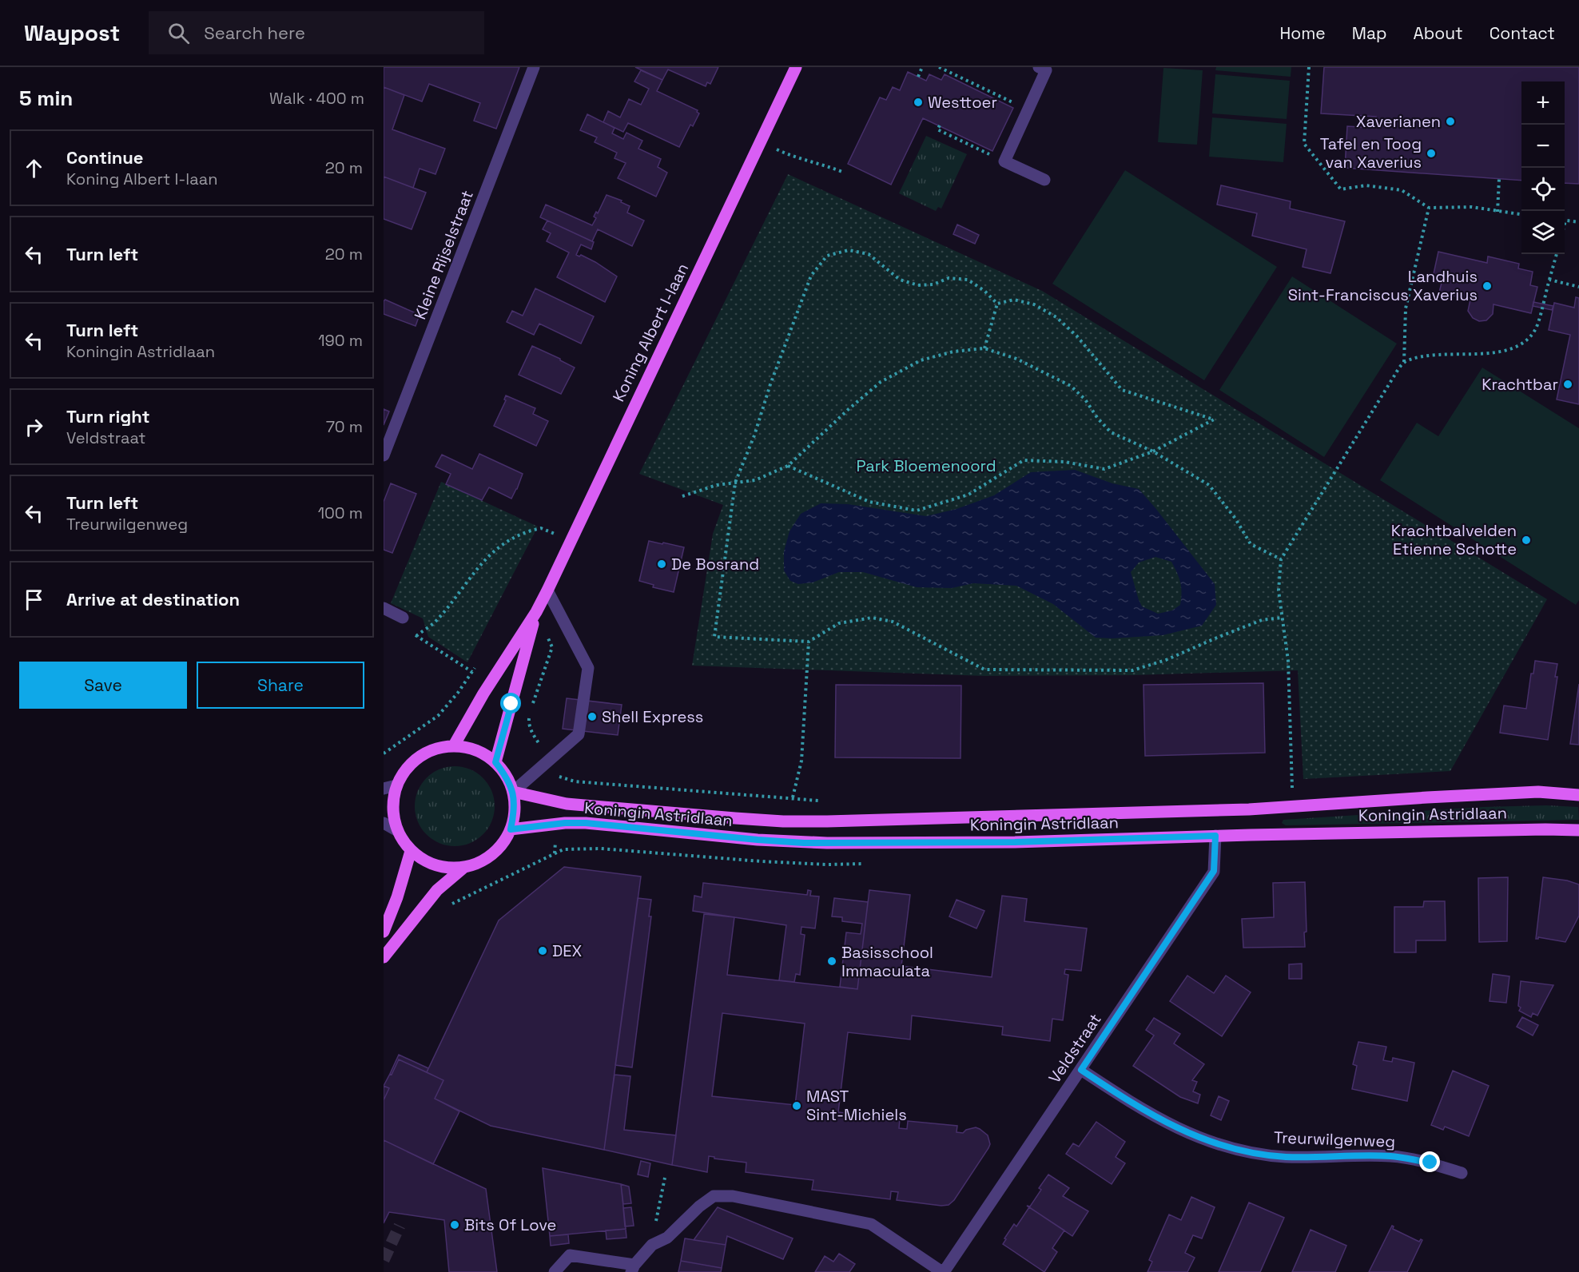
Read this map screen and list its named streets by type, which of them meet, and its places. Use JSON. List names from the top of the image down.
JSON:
{
  "streets": {
    "main road": ["Koning Albert I-laan", "Koningin Astridlaan"],
    "street": ["Kleine Rijselstraat", "Veldstraat", "Treurwilgenweg"]
  },
  "crossings": [
    ["Koning Albert I-laan", "Koningin Astridlaan"],
    ["Koningin Astridlaan", "Veldstraat"],
    ["Veldstraat", "Treurwilgenweg"]
  ],
  "parks": ["Park Bloemenoord"],
  "places": [
    "Westtoer",
    "Xaverianen",
    "Tafel en Toog van Xaverius",
    "Landhuis Sint-Franciscus Xaverius",
    "Krachtbar",
    "Krachtbalvelden Etienne Schotte",
    "De Bosrand",
    "Shell Express",
    "DEX",
    "Basisschool Immaculata",
    "MAST Sint-Michiels",
    "Bits Of Love"
  ],
  "page": {
    "header": "Waypost",
    "search": "Search here",
    "nav": [
      "Home",
      "Map",
      "About",
      "Contact"
    ],
    "heading": ["5 min", "Walk · 400 m"],
    "map_buttons": ["+", "−"],
    "list": [
      ["Continue", "Koning Albert I-laan", "20 m"],
      ["Turn left", "20 m"],
      ["Turn left", "Koningin Astridlaan", "190 m"],
      ["Turn right", "Veldstraat", "70 m"],
      ["Turn left", "Treurwilgenweg", "100 m"],
      "Arrive at destination"
    ],
    "buttons": ["Save", "Share"]
  }
}
